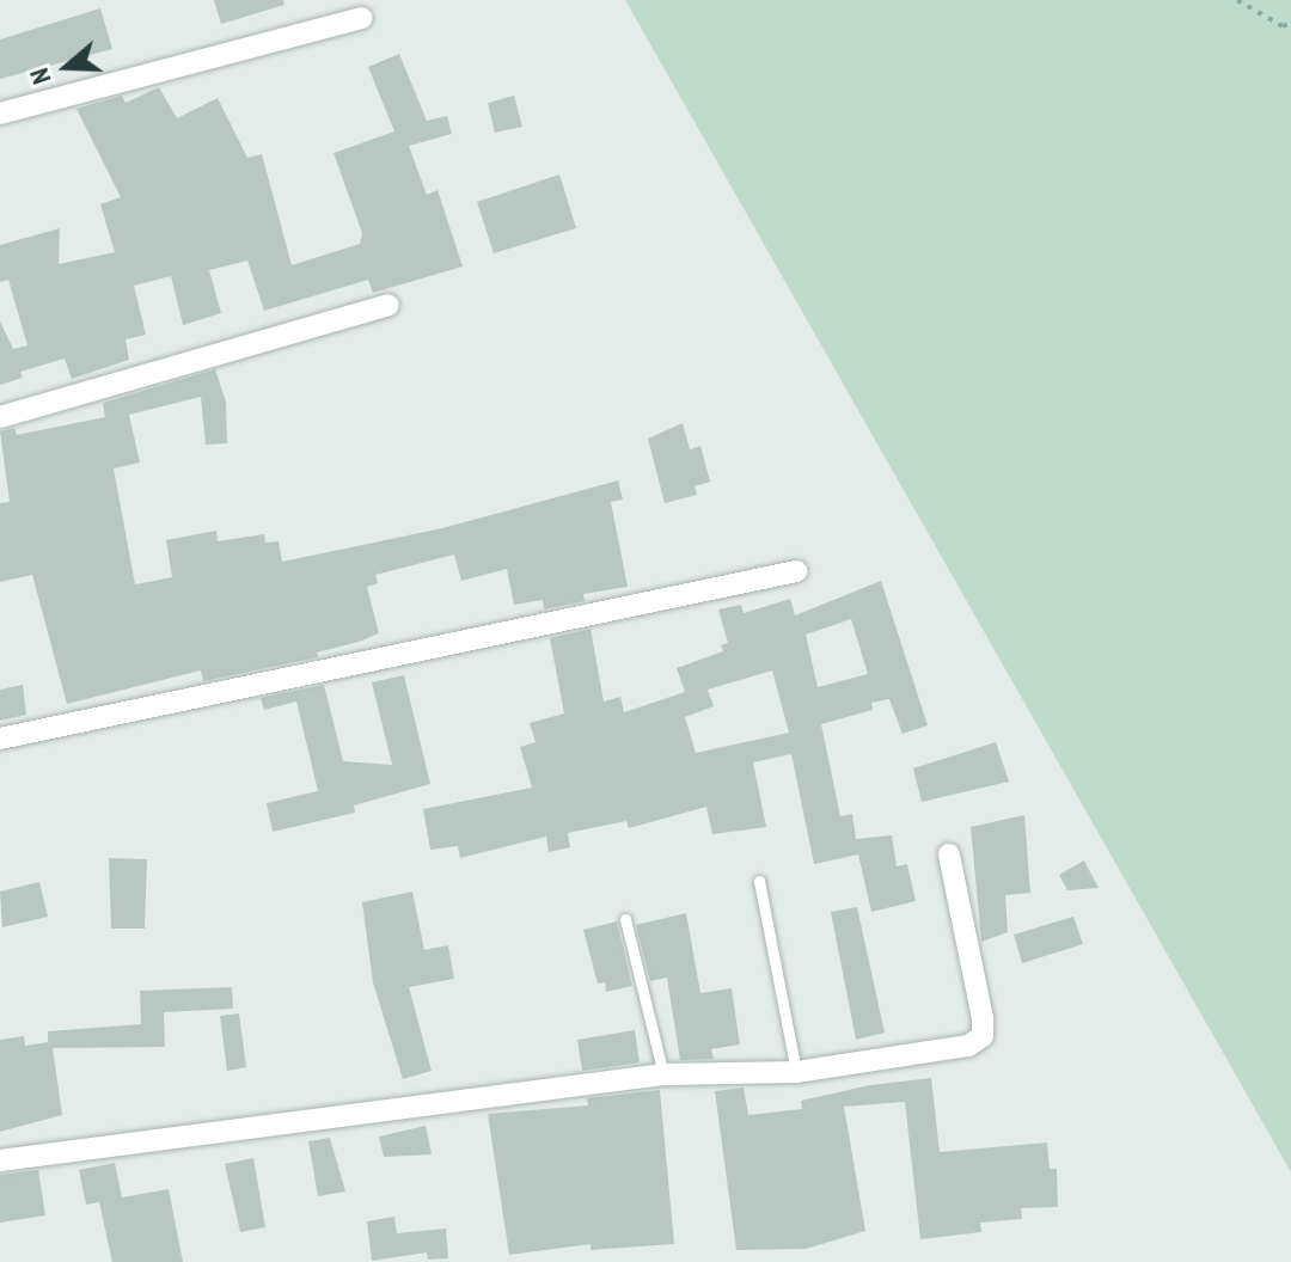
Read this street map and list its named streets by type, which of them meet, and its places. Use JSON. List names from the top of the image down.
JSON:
{
  "north": "left"
}
